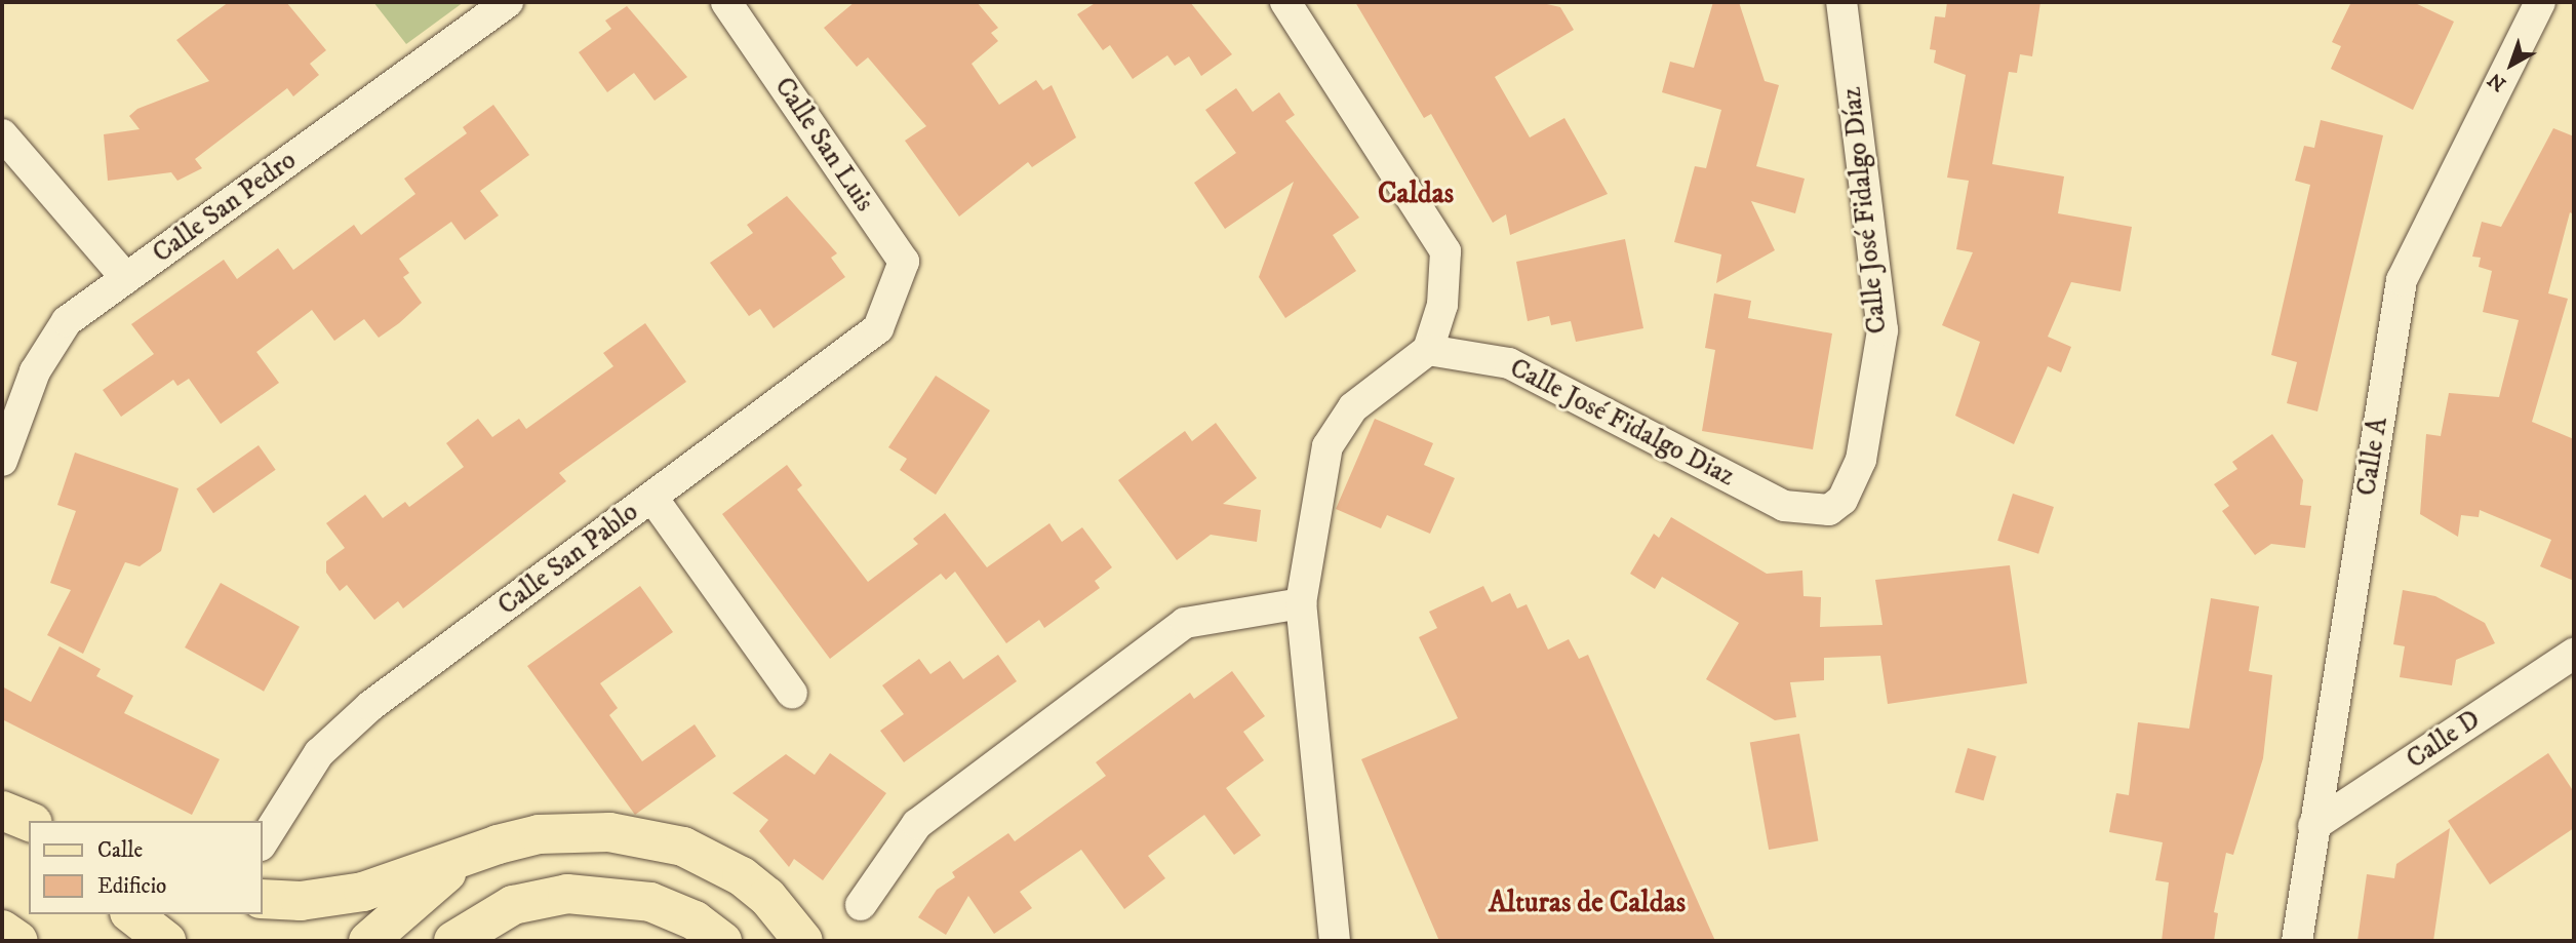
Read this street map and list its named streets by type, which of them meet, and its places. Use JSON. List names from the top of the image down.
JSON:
{
  "streets": {
    "street": [
      "Calle San Luis",
      "Calle San Pedro",
      "Calle José Fidalgo Díaz",
      "Calle José Fidalgo Diaz",
      "Calle A",
      "Calle San Pablo",
      "Calle D"
    ]
  },
  "crossings": [
    ["Calle San Luis", "Calle San Pablo"],
    ["Calle José Fidalgo Díaz", "Calle José Fidalgo Diaz"],
    ["Calle A", "Calle D"]
  ],
  "districts": ["Caldas", "Alturas de Caldas"],
  "legend": ["Calle", "Edificio"],
  "north": "bottom left"
}
